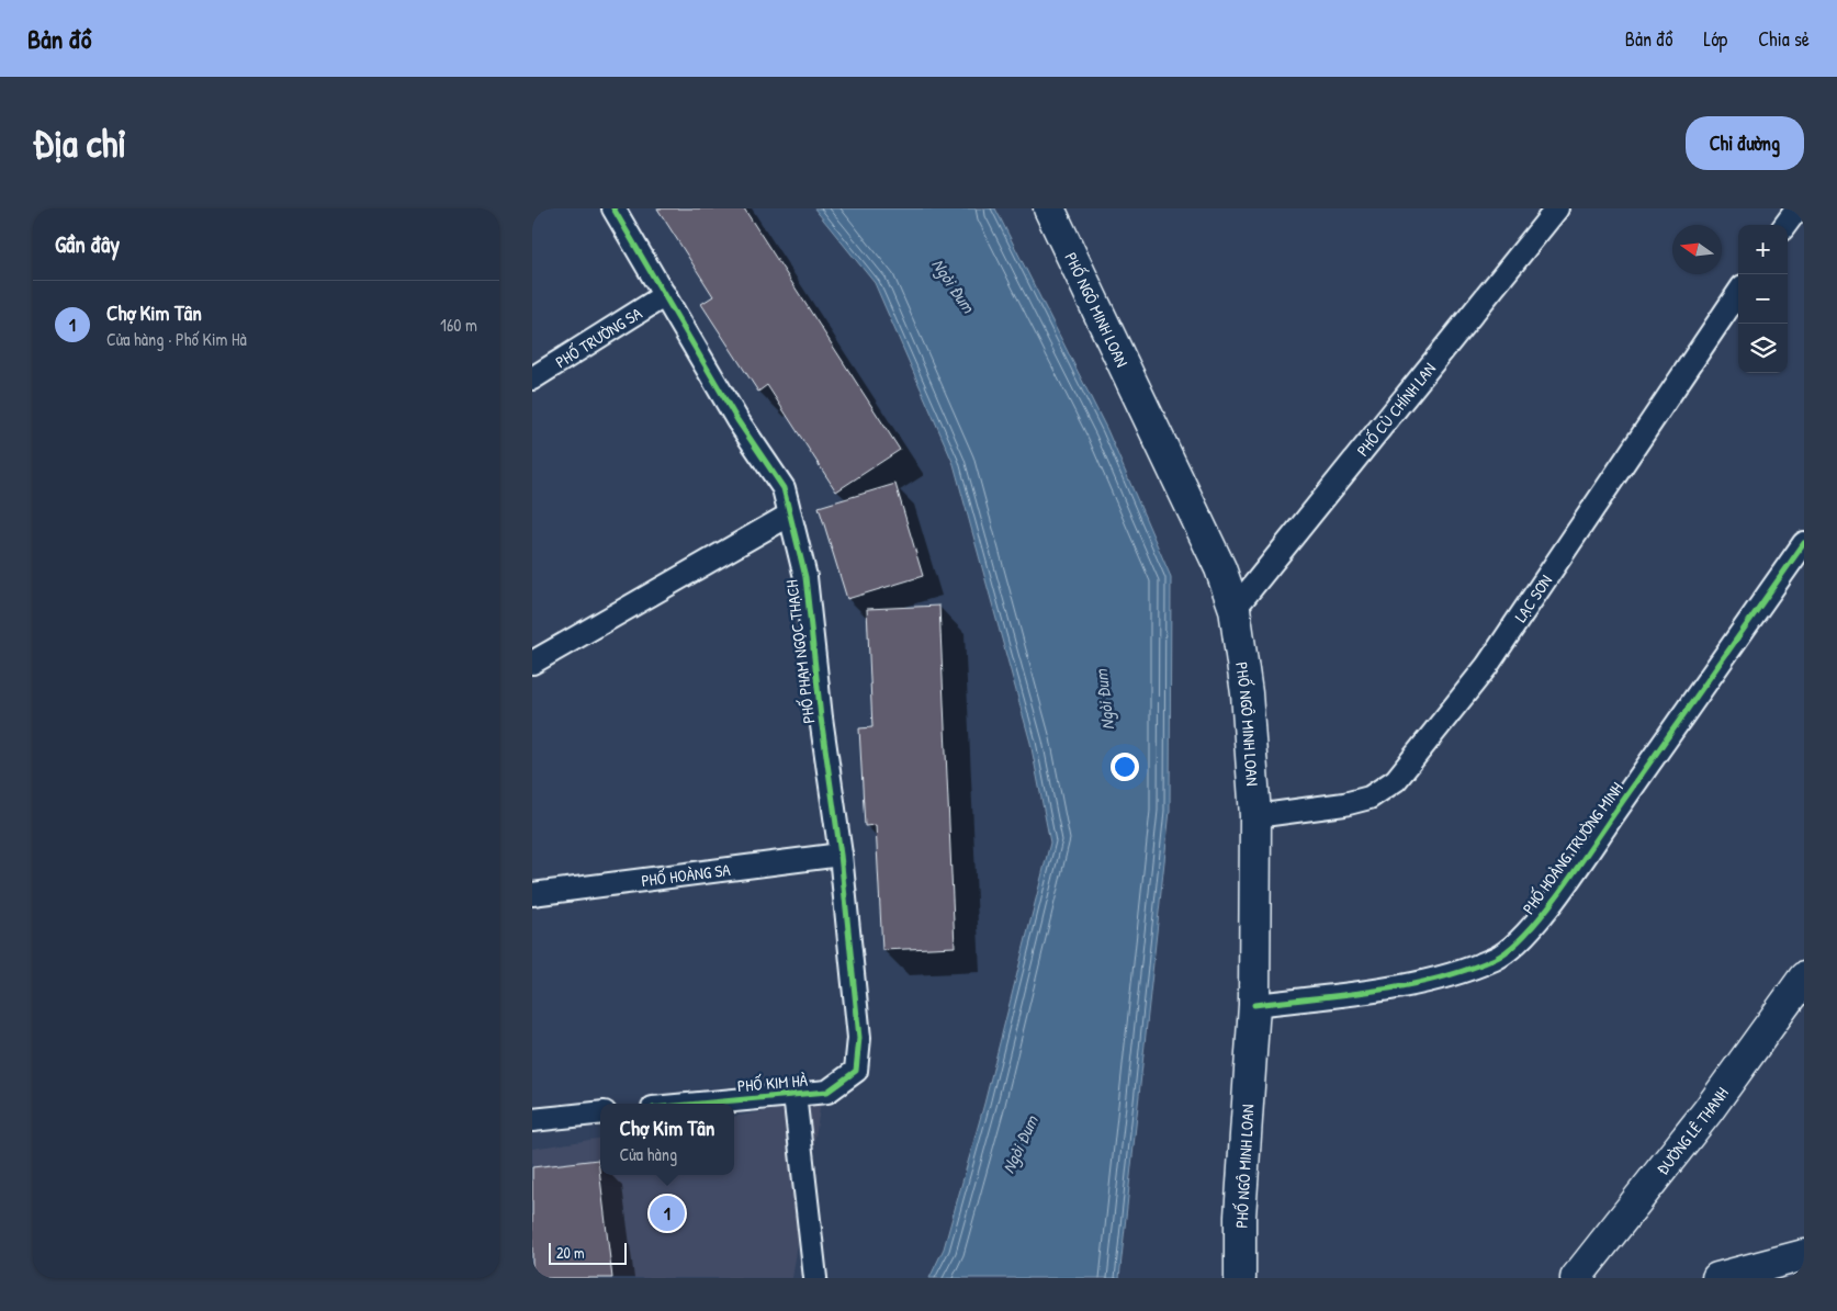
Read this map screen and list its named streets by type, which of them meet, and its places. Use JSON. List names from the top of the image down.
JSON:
{
  "streets": {
    "main road": ["PHỐ NGÔ MINH LOAN", "ĐƯỜNG LÊ THANH"],
    "street": [
      "PHỐ TRƯỜNG SA",
      "PHỐ CÙ CHÍNH LAN",
      "LẠC SƠN",
      "PHỐ PHẠM NGỌC THẠCH",
      "PHỐ HOÀNG TRƯỜNG MINH",
      "PHỐ HOÀNG SA",
      "PHỐ KIM HÀ"
    ]
  },
  "crossings": [
    ["PHỐ NGÔ MINH LOAN", "PHỐ CÙ CHÍNH LAN"],
    ["PHỐ NGÔ MINH LOAN", "LẠC SƠN"],
    ["PHỐ NGÔ MINH LOAN", "PHỐ HOÀNG TRƯỜNG MINH"],
    ["PHỐ TRƯỜNG SA", "PHỐ PHẠM NGỌC THẠCH"],
    ["PHỐ PHẠM NGỌC THẠCH", "PHỐ HOÀNG SA"],
    ["PHỐ PHẠM NGỌC THẠCH", "PHỐ KIM HÀ"]
  ],
  "water": ["Ngòi Đum"],
  "scale_bar": "20 m",
  "north": "left",
  "page": {
    "header": "Bản đồ",
    "nav": ["Bản đồ", "Lớp", "Chia sẻ"],
    "buttons": "Chỉ đường",
    "title": "Địa chỉ",
    "heading": "Gần đây",
    "map_buttons": ["+", "−"],
    "list": [
      {
        "mark": "1",
        "name": "Chợ Kim Tân",
        "note": "Cửa hàng · Phố Kim Hà",
        "value": "160 m"
      }
    ],
    "popup": ["Chợ Kim Tân", "Cửa hàng"],
    "pins": "1",
    "scale": "20 m"
  }
}
